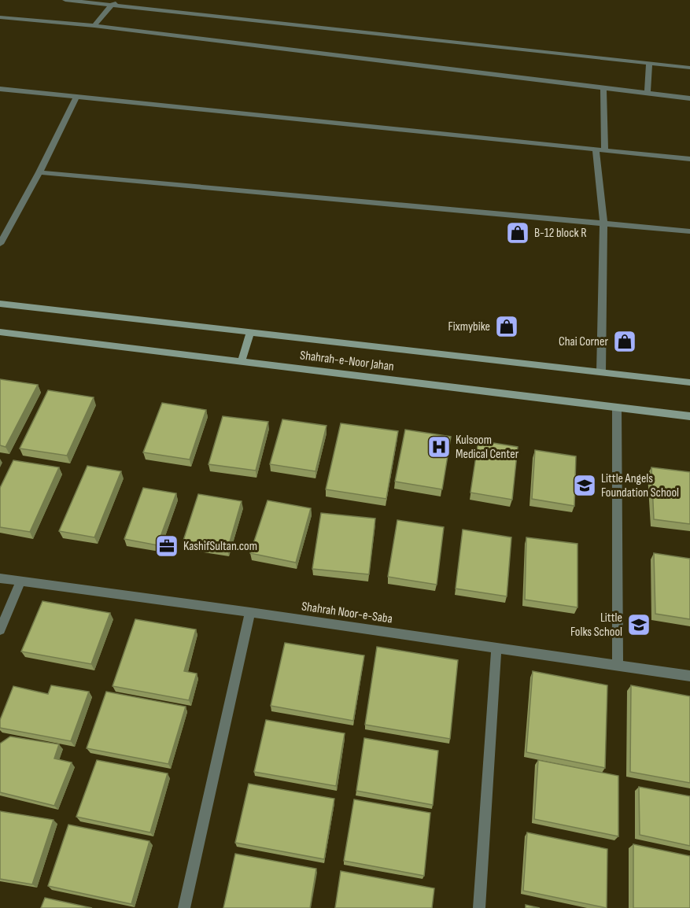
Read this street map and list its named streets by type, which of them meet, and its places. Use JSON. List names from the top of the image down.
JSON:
{
  "streets": {
    "main road": ["Shahrah-e-Noor Jahan"],
    "street": ["Shahrah Noor-e-Saba"]
  },
  "places": {
    "shop": ["B-12 block R", "Fixmybike", "Chai Corner"],
    "hospital": ["Kulsoom Medical Center"],
    "school or university": ["Little Angels Foundation School", "Little Folks School"],
    "office": ["KashifSultan.com"]
  }
}
